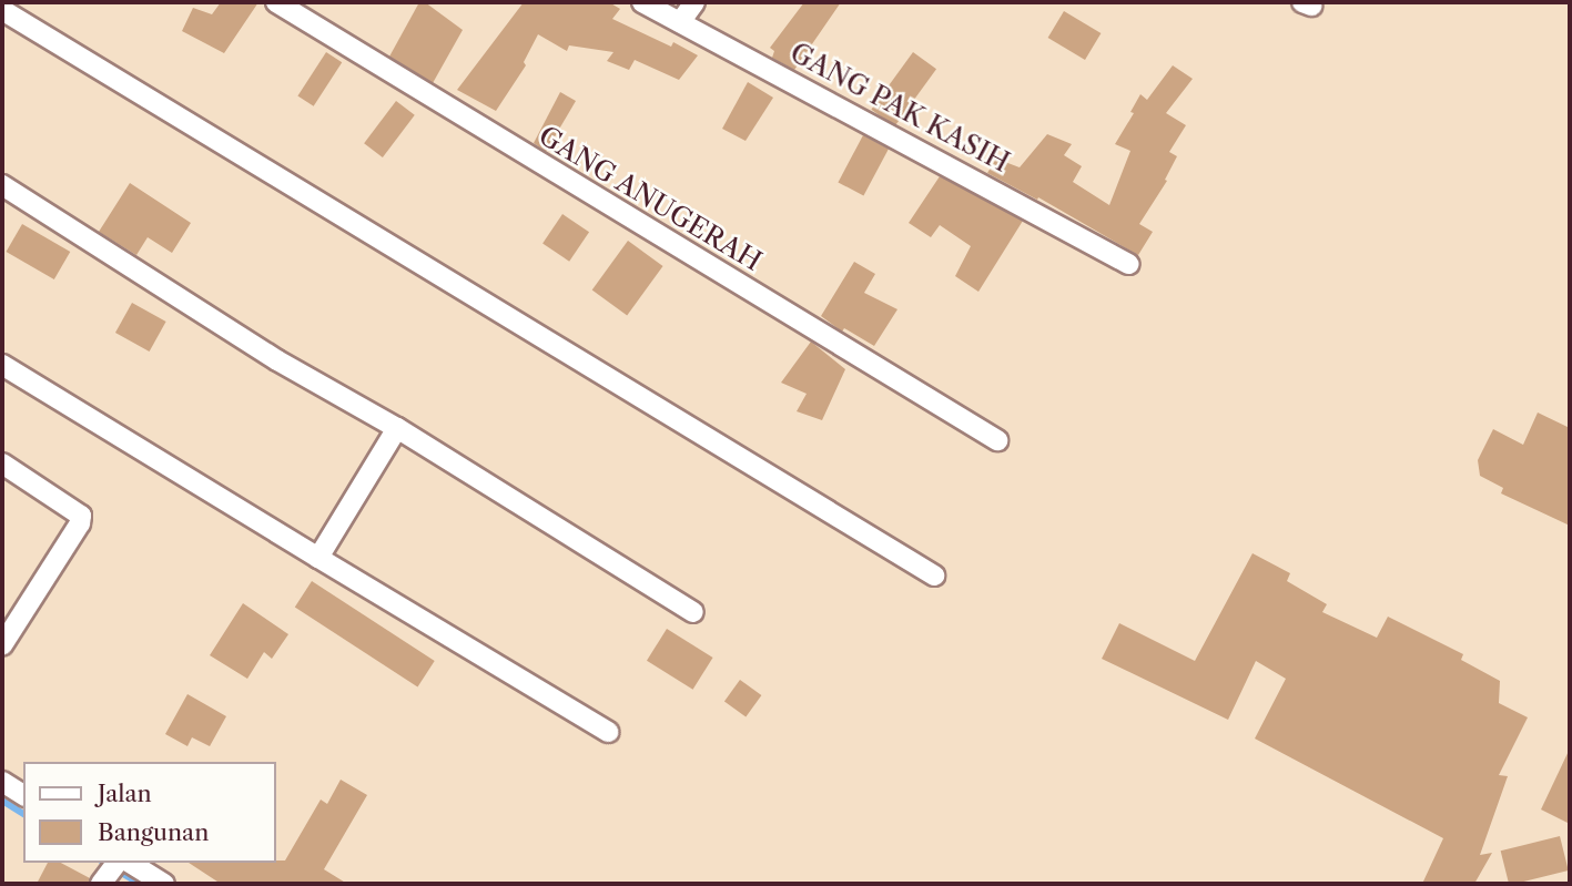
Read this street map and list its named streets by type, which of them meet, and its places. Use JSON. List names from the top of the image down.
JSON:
{
  "streets": {
    "street": ["GANG PAK KASIH", "GANG ANUGERAH"]
  },
  "legend": ["Jalan", "Bangunan"]
}
